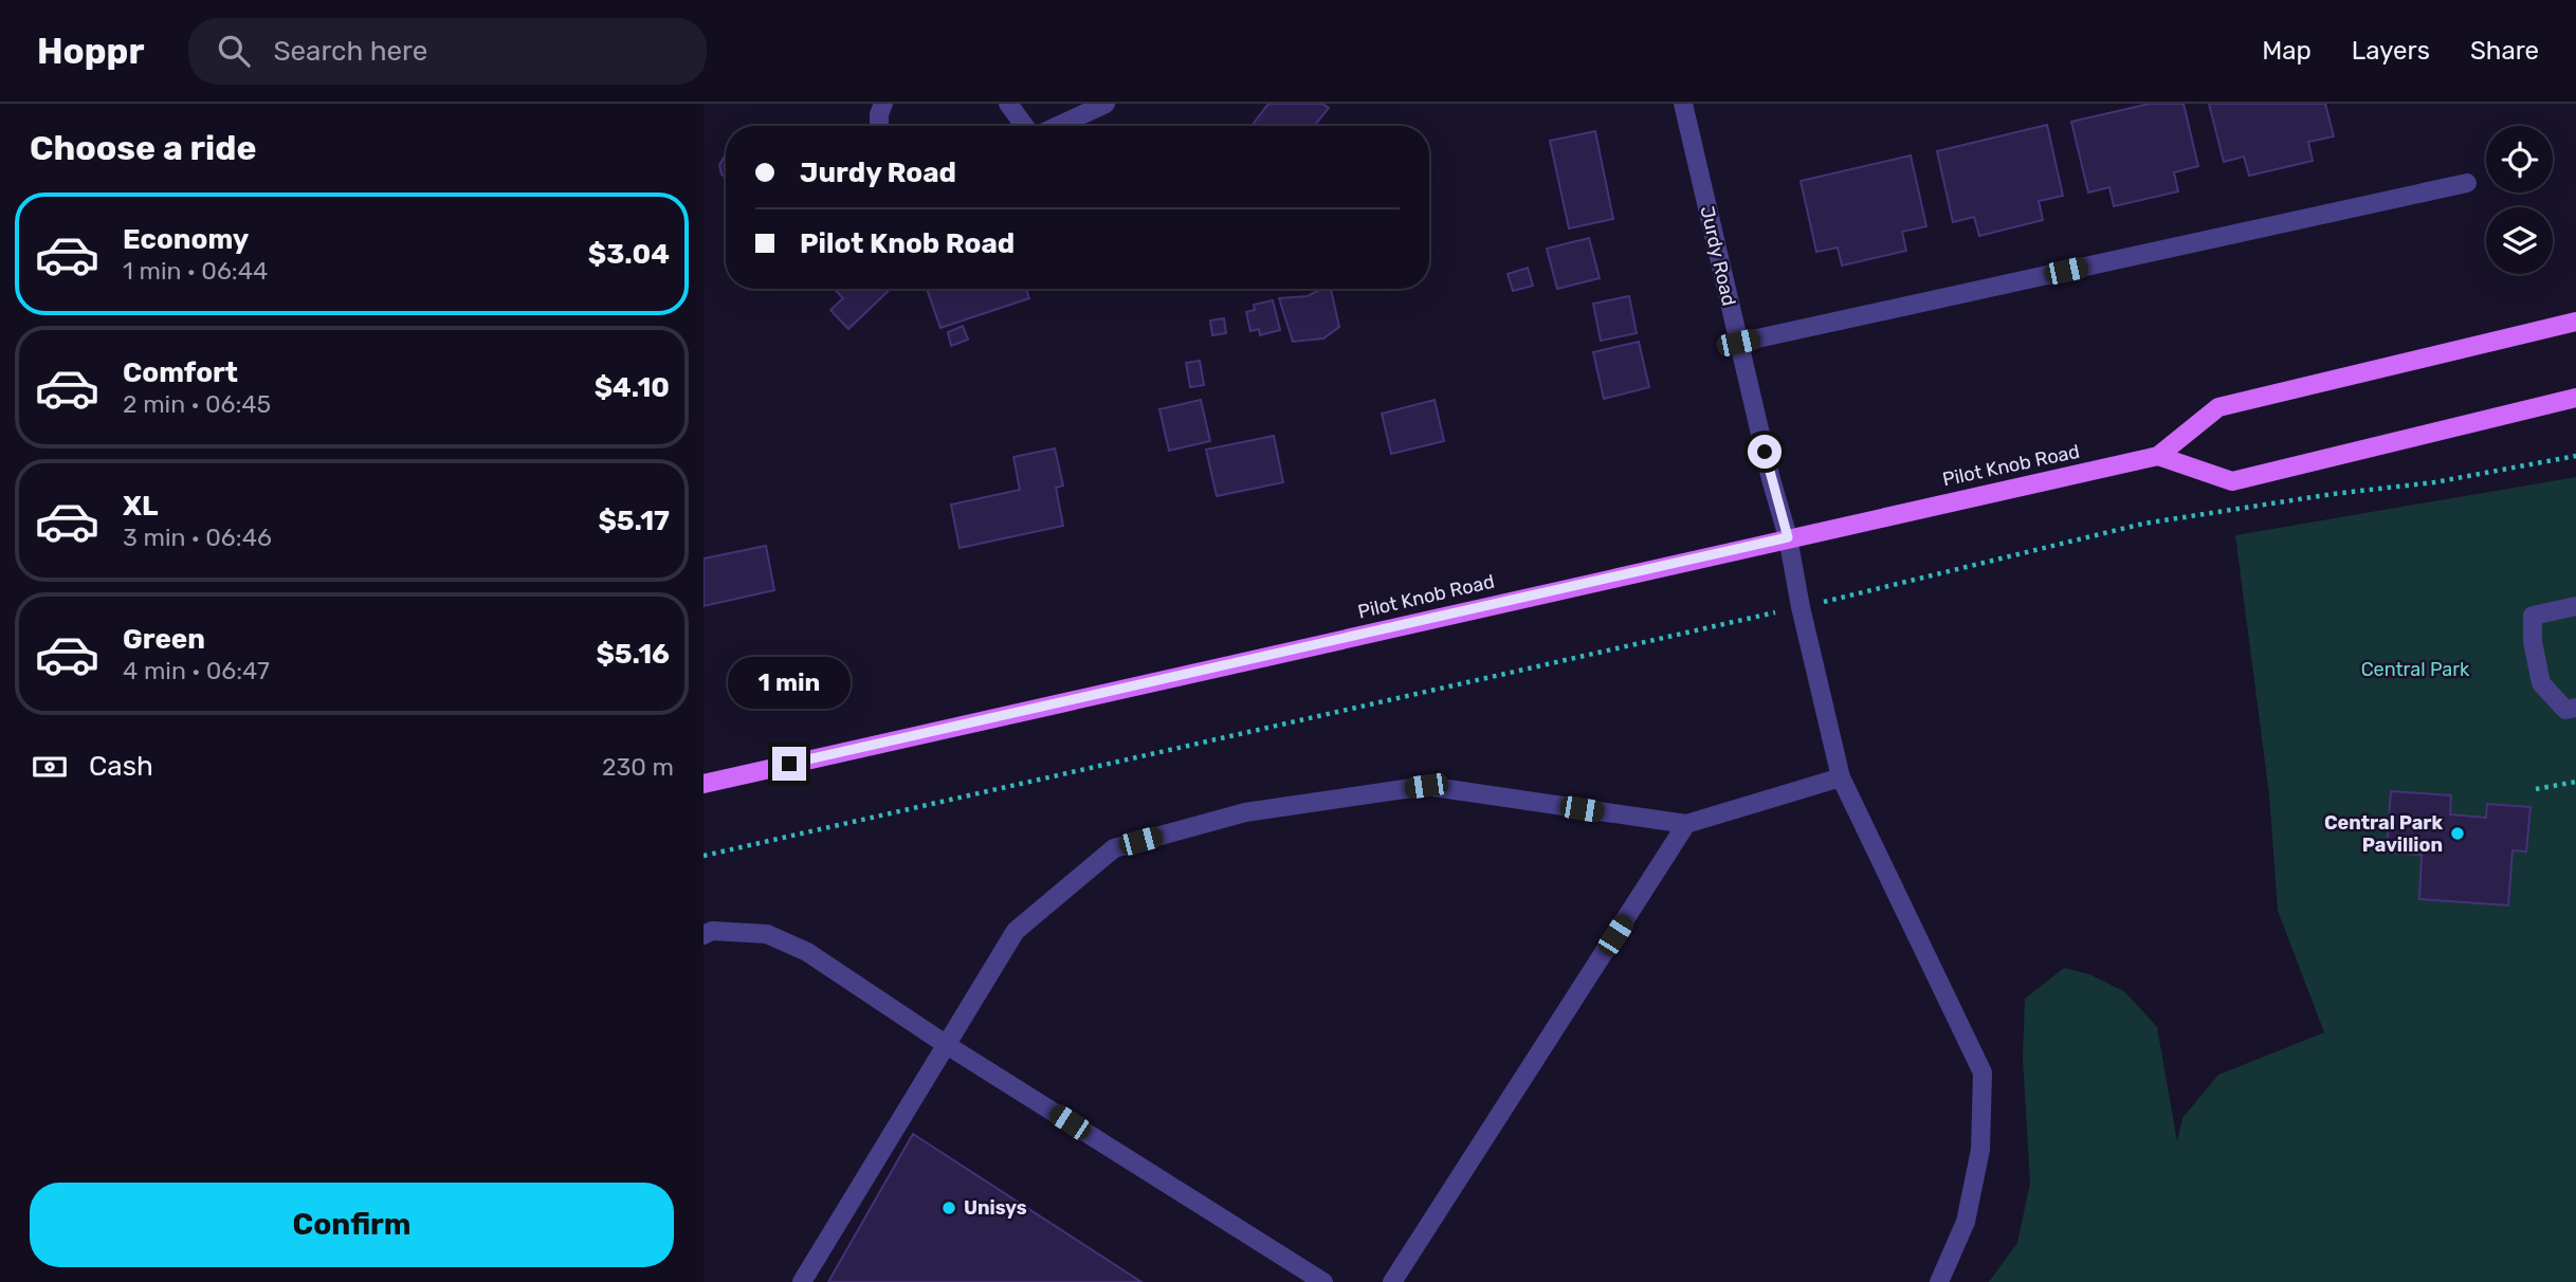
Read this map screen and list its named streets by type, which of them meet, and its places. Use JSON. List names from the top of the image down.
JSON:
{
  "streets": {
    "main road": ["Pilot Knob Road"],
    "street": ["Jurdy Road"]
  },
  "crossings": [
    ["Jurdy Road", "Pilot Knob Road"]
  ],
  "parks": ["Central Park"],
  "places": ["Central Park Pavillion", "Unisys"],
  "page": {
    "header": "Hoppr",
    "search": "Search here",
    "nav": ["Map", "Layers", "Share"],
    "heading": "Choose a ride",
    "banner": ["Jurdy Road", "Pilot Knob Road"],
    "list": [
      {
        "name": "Economy",
        "note": "1 min · 06:44",
        "value": "$3.04"
      },
      {
        "name": "Comfort",
        "note": "2 min · 06:45",
        "value": "$4.10"
      },
      {
        "name": "XL",
        "note": "3 min · 06:46",
        "value": "$5.17"
      },
      {
        "name": "Green",
        "note": "4 min · 06:47",
        "value": "$5.16"
      }
    ],
    "bubble": "1 min",
    "pay": ["Cash", "230 m"],
    "buttons": "Confirm"
  }
}
